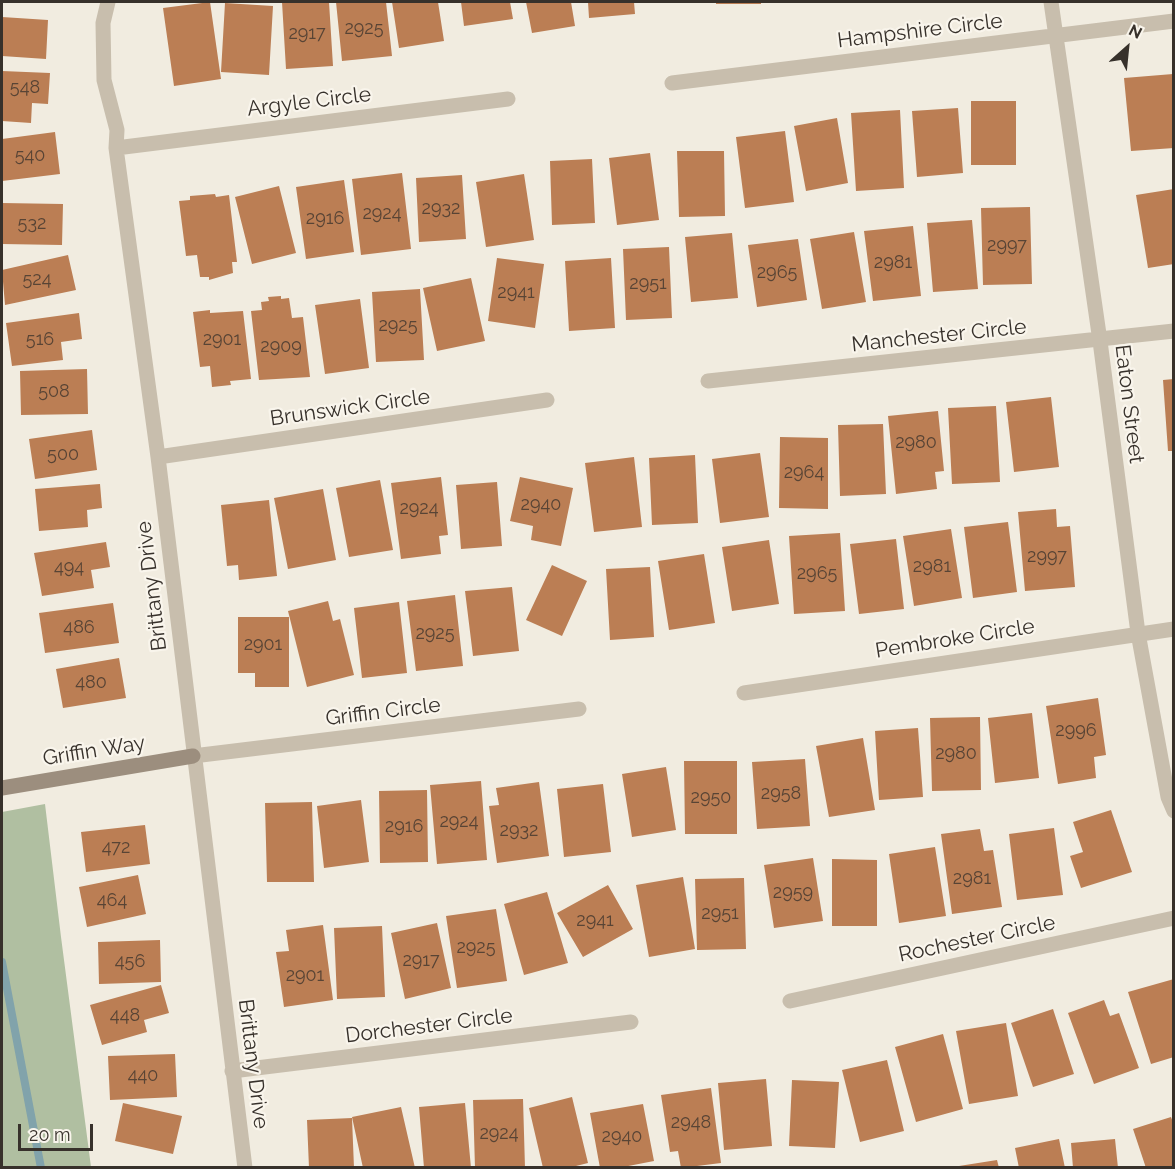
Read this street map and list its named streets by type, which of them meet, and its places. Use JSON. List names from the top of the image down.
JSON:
{
  "streets": {
    "street": [
      "Hampshire Circle",
      "Argyle Circle",
      "Manchester Circle",
      "Eaton Street",
      "Brunswick Circle",
      "Brittany Drive",
      "Pembroke Circle",
      "Griffin Circle",
      "Griffin Way",
      "Rochester Circle",
      "Dorchester Circle"
    ]
  },
  "crossings": [
    ["Hampshire Circle", "Eaton Street"],
    ["Argyle Circle", "Brittany Drive"],
    ["Manchester Circle", "Eaton Street"],
    ["Eaton Street", "Pembroke Circle"],
    ["Brunswick Circle", "Brittany Drive"],
    ["Brittany Drive", "Griffin Circle"],
    ["Brittany Drive", "Griffin Way"],
    ["Brittany Drive", "Dorchester Circle"],
    ["Griffin Circle", "Griffin Way"]
  ],
  "house_numbers": [
    "2925",
    "2917",
    "548",
    "540",
    "2932",
    "2924",
    "2916",
    "532",
    "2997",
    "2981",
    "2965",
    "524",
    "2951",
    "2941",
    "2925",
    "516",
    "2901",
    "2909",
    "508",
    "2980",
    "500",
    "2964",
    "2940",
    "2924",
    "2997",
    "2981",
    "494",
    "2965",
    "486",
    "2925",
    "2901",
    "480",
    "2996",
    "2980",
    "2958",
    "2950",
    "2924",
    "2916",
    "2932",
    "472",
    "2981",
    "2959",
    "464",
    "2951",
    "2941",
    "2925",
    "2917",
    "456",
    "2901",
    "448",
    "440",
    "2948",
    "2924",
    "2940"
  ],
  "scale_bar": "20 m",
  "north": "top right"
}
